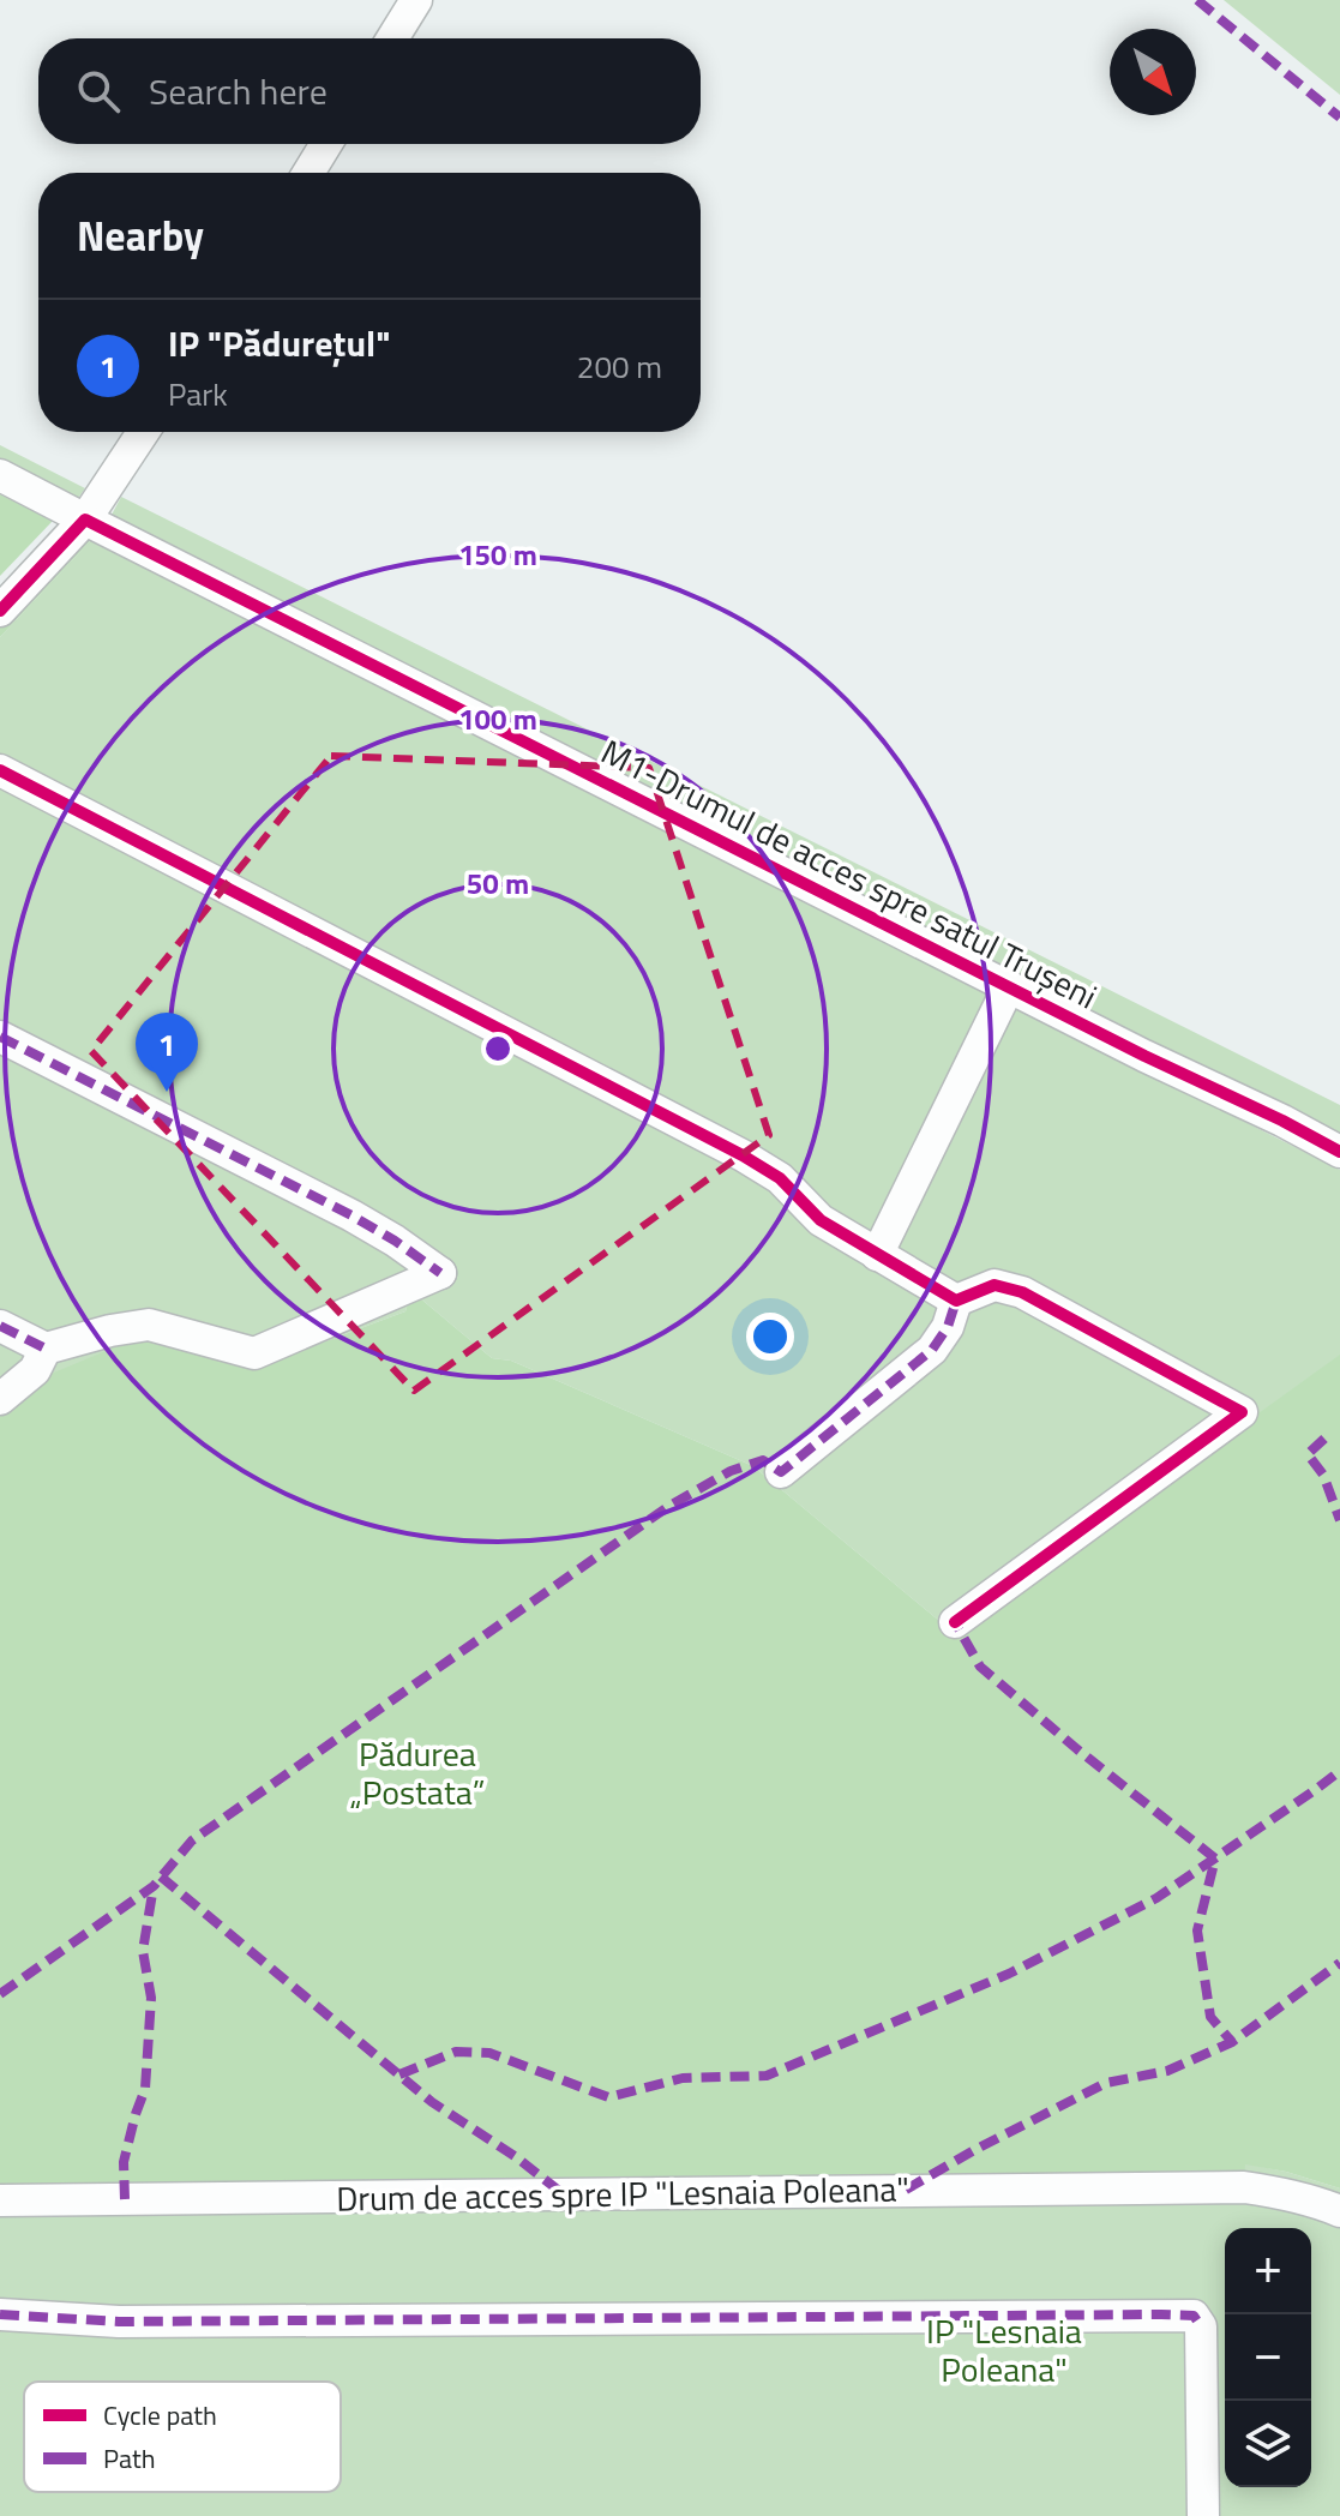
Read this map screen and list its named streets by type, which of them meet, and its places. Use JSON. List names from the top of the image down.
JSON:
{
  "streets": {
    "street": ["M1-Drumul de acces spre satul Trușeni", "Drum de acces spre IP \"Lesnaia Poleana\""]
  },
  "parks": ["Pădurea „Postata”", "IP \"Lesnaia Poleana\""],
  "legend": ["Cycle path", "Path"],
  "north": "bottom right",
  "page": {
    "search": "Search here",
    "heading": "Nearby",
    "list": [
      {
        "mark": "1",
        "name": "IP \"Pădurețul\"",
        "note": "Park",
        "value": "200 m"
      }
    ],
    "pins": "1",
    "map_buttons": ["+", "−"]
  },
  "rings": ["150 m", "100 m", "50 m"]
}
